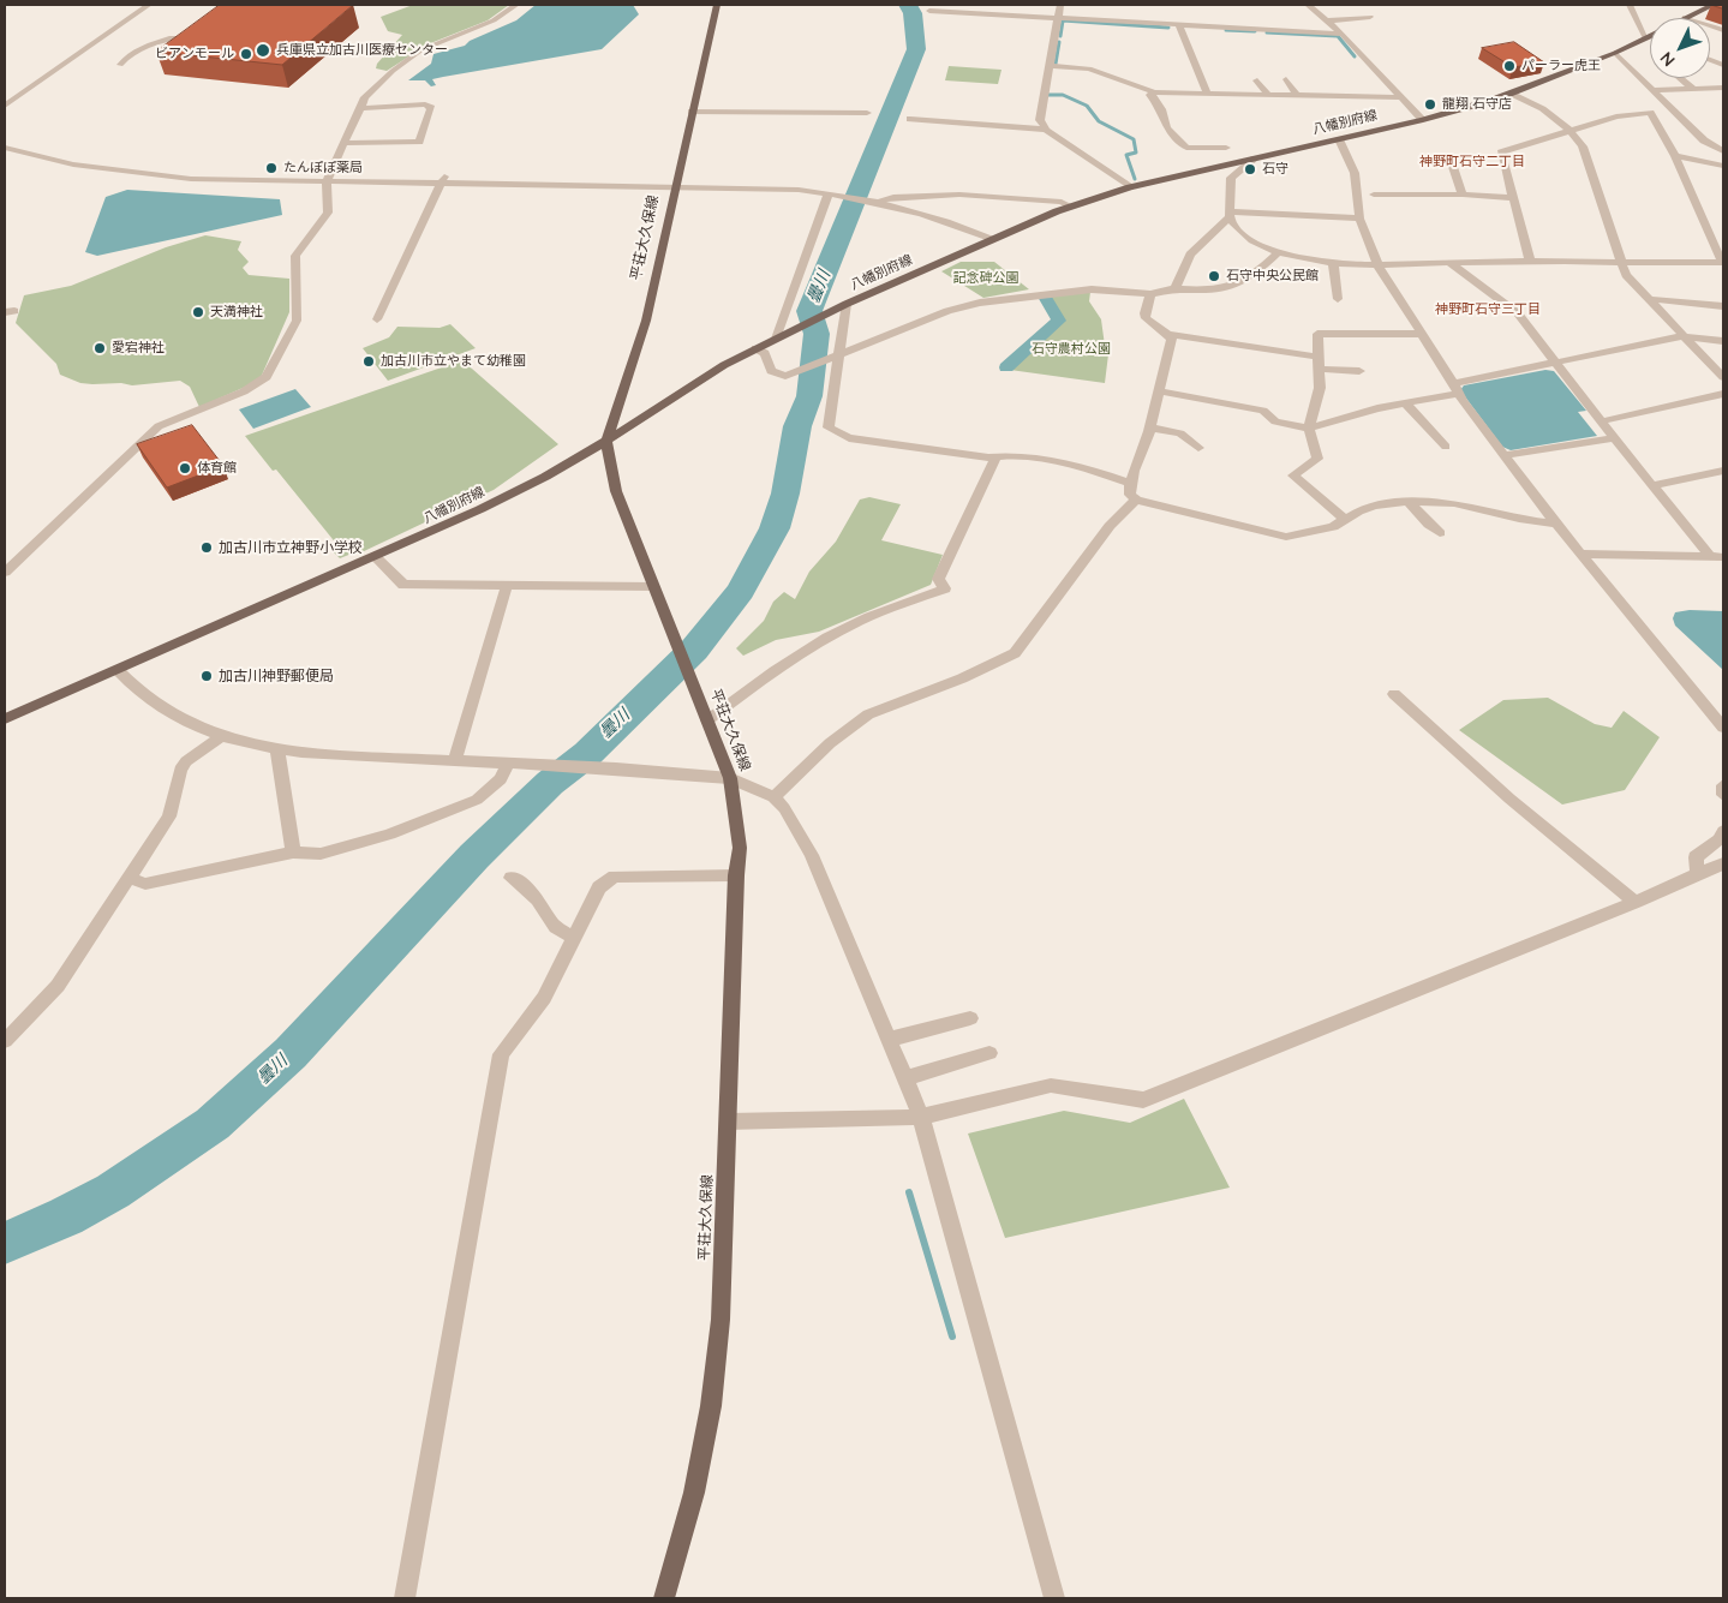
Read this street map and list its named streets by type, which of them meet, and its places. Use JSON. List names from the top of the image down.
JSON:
{
  "streets": {
    "main road": ["八幡別府線", "平荘大久保線"]
  },
  "crossings": [
    ["八幡別府線", "平荘大久保線"]
  ],
  "districts": ["神野町石守二丁目", "神野町石守三丁目"],
  "water": ["曇川"],
  "parks": ["記念碑公園", "石守農村公園"],
  "places": [
    "兵庫県立加古川医療センター",
    "ビアンモール",
    "パーラー虎王",
    "龍翔 石守店",
    "たんぽぽ薬局",
    "石守",
    "石守中央公民館",
    "天満神社",
    "愛宕神社",
    "加古川市立やまて幼稚園",
    "体育館",
    "加古川市立神野小学校",
    "加古川神野郵便局"
  ],
  "north": "bottom left"
}
